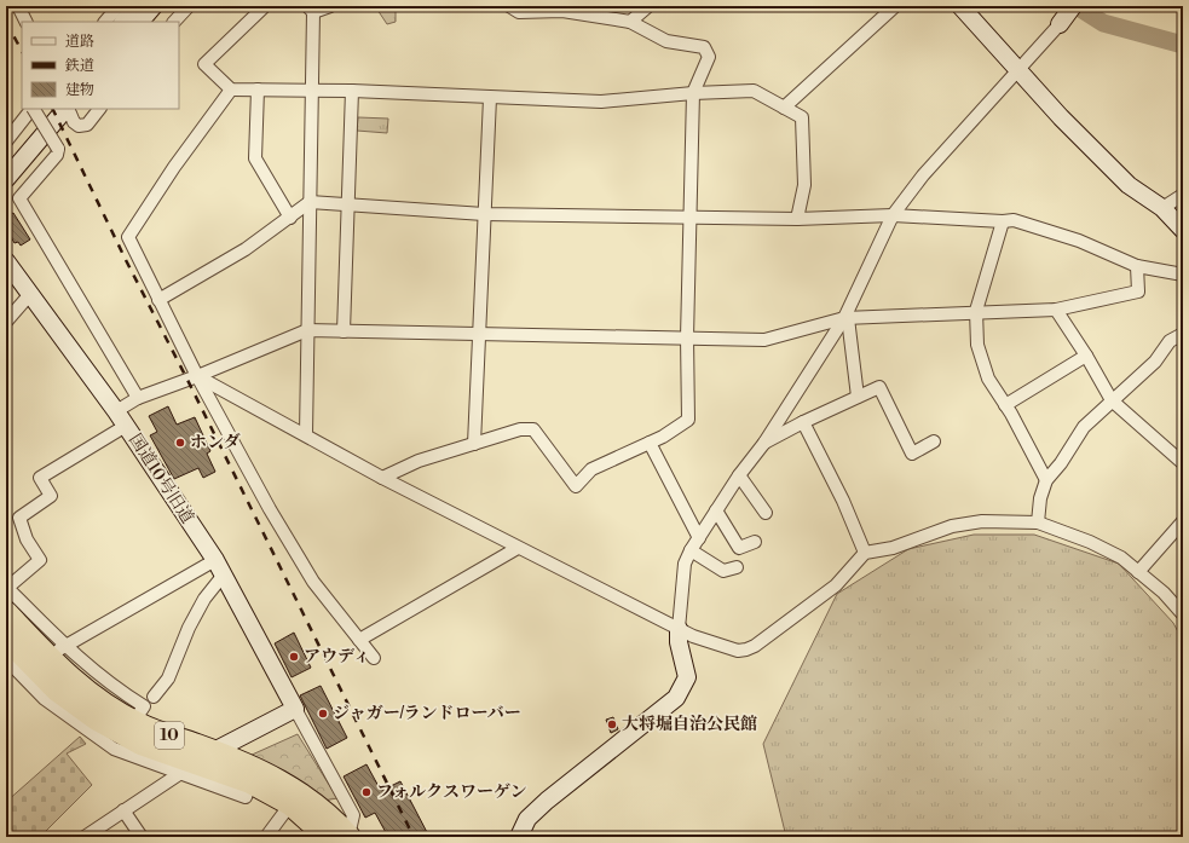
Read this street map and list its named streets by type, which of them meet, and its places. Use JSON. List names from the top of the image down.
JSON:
{
  "streets": {
    "highway": ["10"],
    "street": ["国道10号旧道"]
  },
  "places": [
    "ホンダ",
    "アウディ",
    "ジャガー/ランドローバー",
    "大将堀自治公民館",
    "フォルクスワーゲン"
  ],
  "legend": ["道路", "鉄道", "建物"]
}
